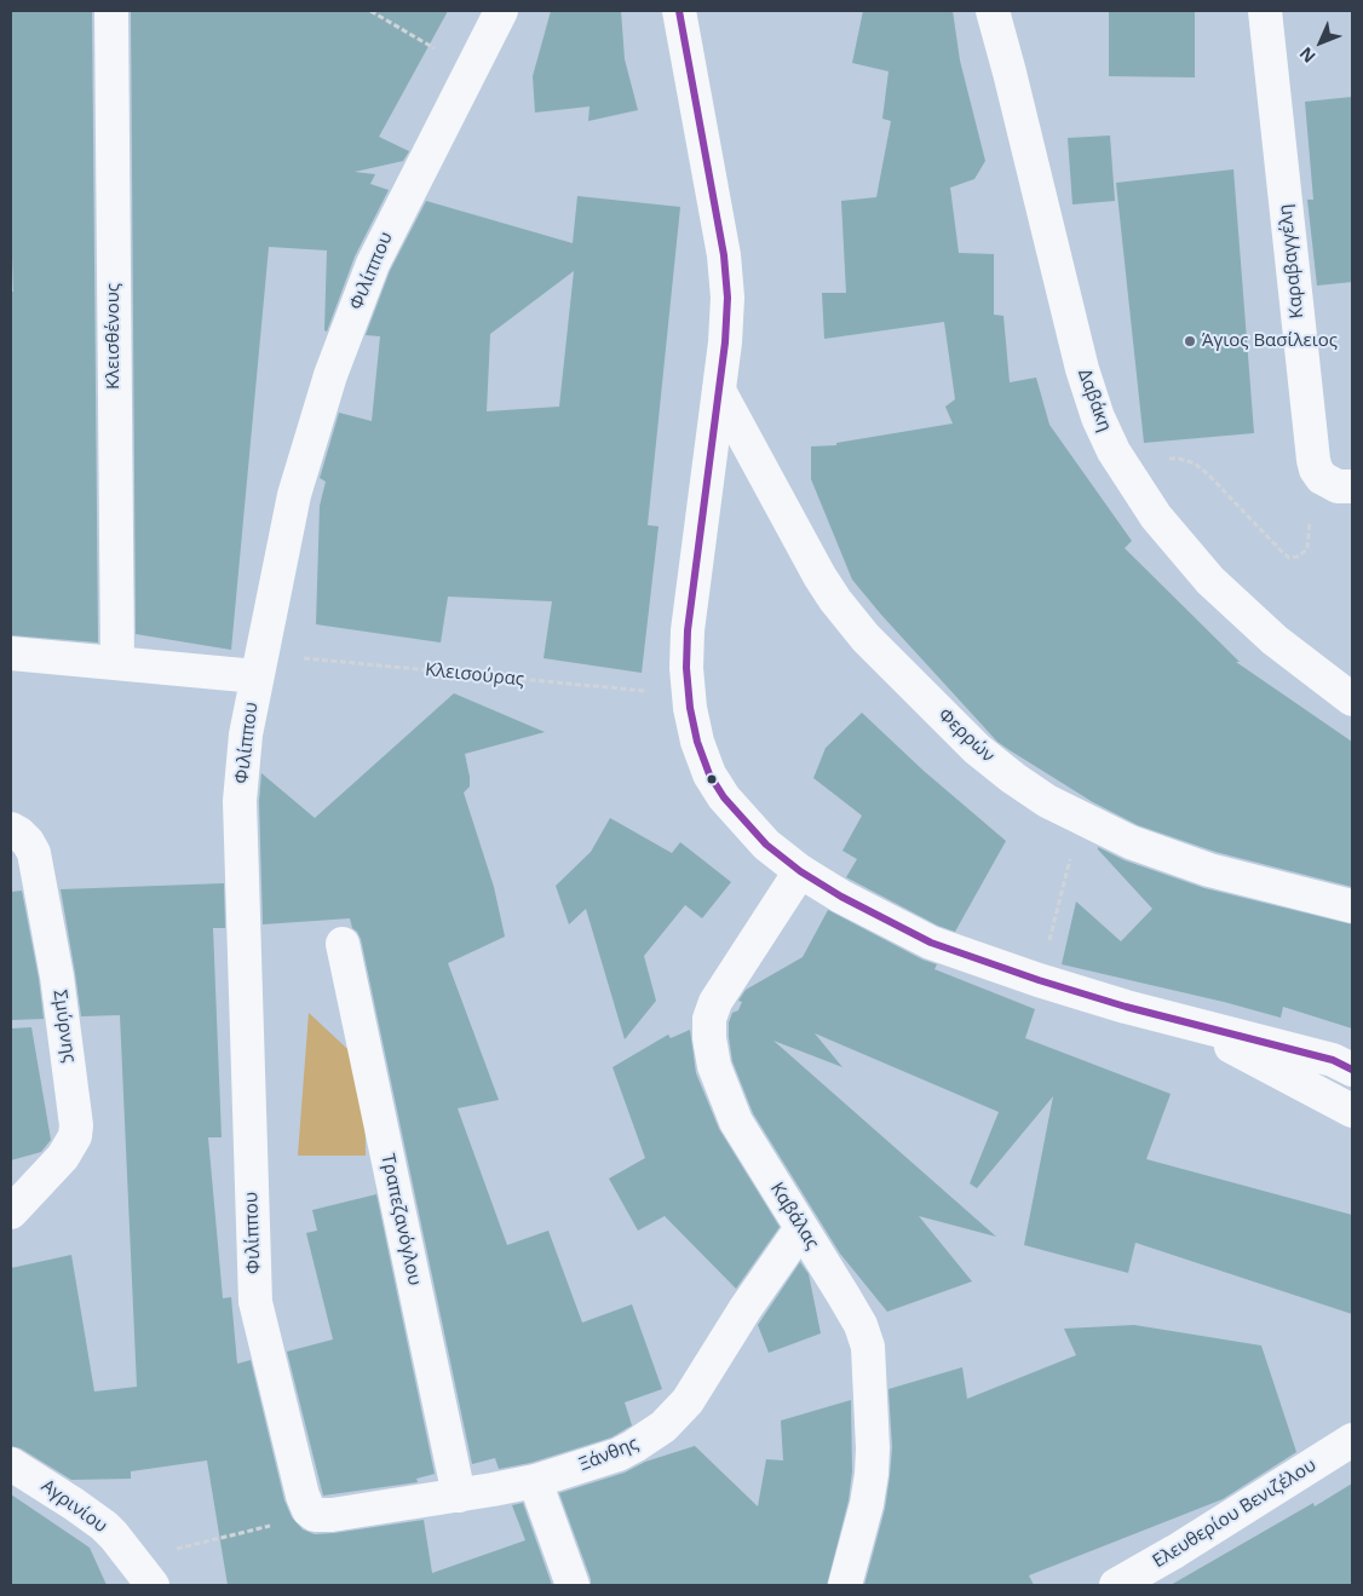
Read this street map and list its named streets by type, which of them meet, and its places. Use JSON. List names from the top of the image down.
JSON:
{
  "streets": {
    "street": [
      "Καραβαγγέλη",
      "Φιλίππου",
      "Κλεισθένους",
      "Δαβάκη",
      "Φερρών",
      "Σμύρνης",
      "Καβάλας",
      "Τραπεζανόγλου",
      "Ξάνθης",
      "Αγρινίου",
      "Ελευθερίου Βενιζέλου"
    ],
    "path": ["Κλεισούρας"]
  },
  "crossings": [
    ["Φιλίππου", "Κλεισούρας"],
    ["Φιλίππου", "Ξάνθης"],
    ["Καβάλας", "Ξάνθης"],
    ["Τραπεζανόγλου", "Ξάνθης"]
  ],
  "places": ["Άγιος Βασίλειος"],
  "north": "bottom left"
}
